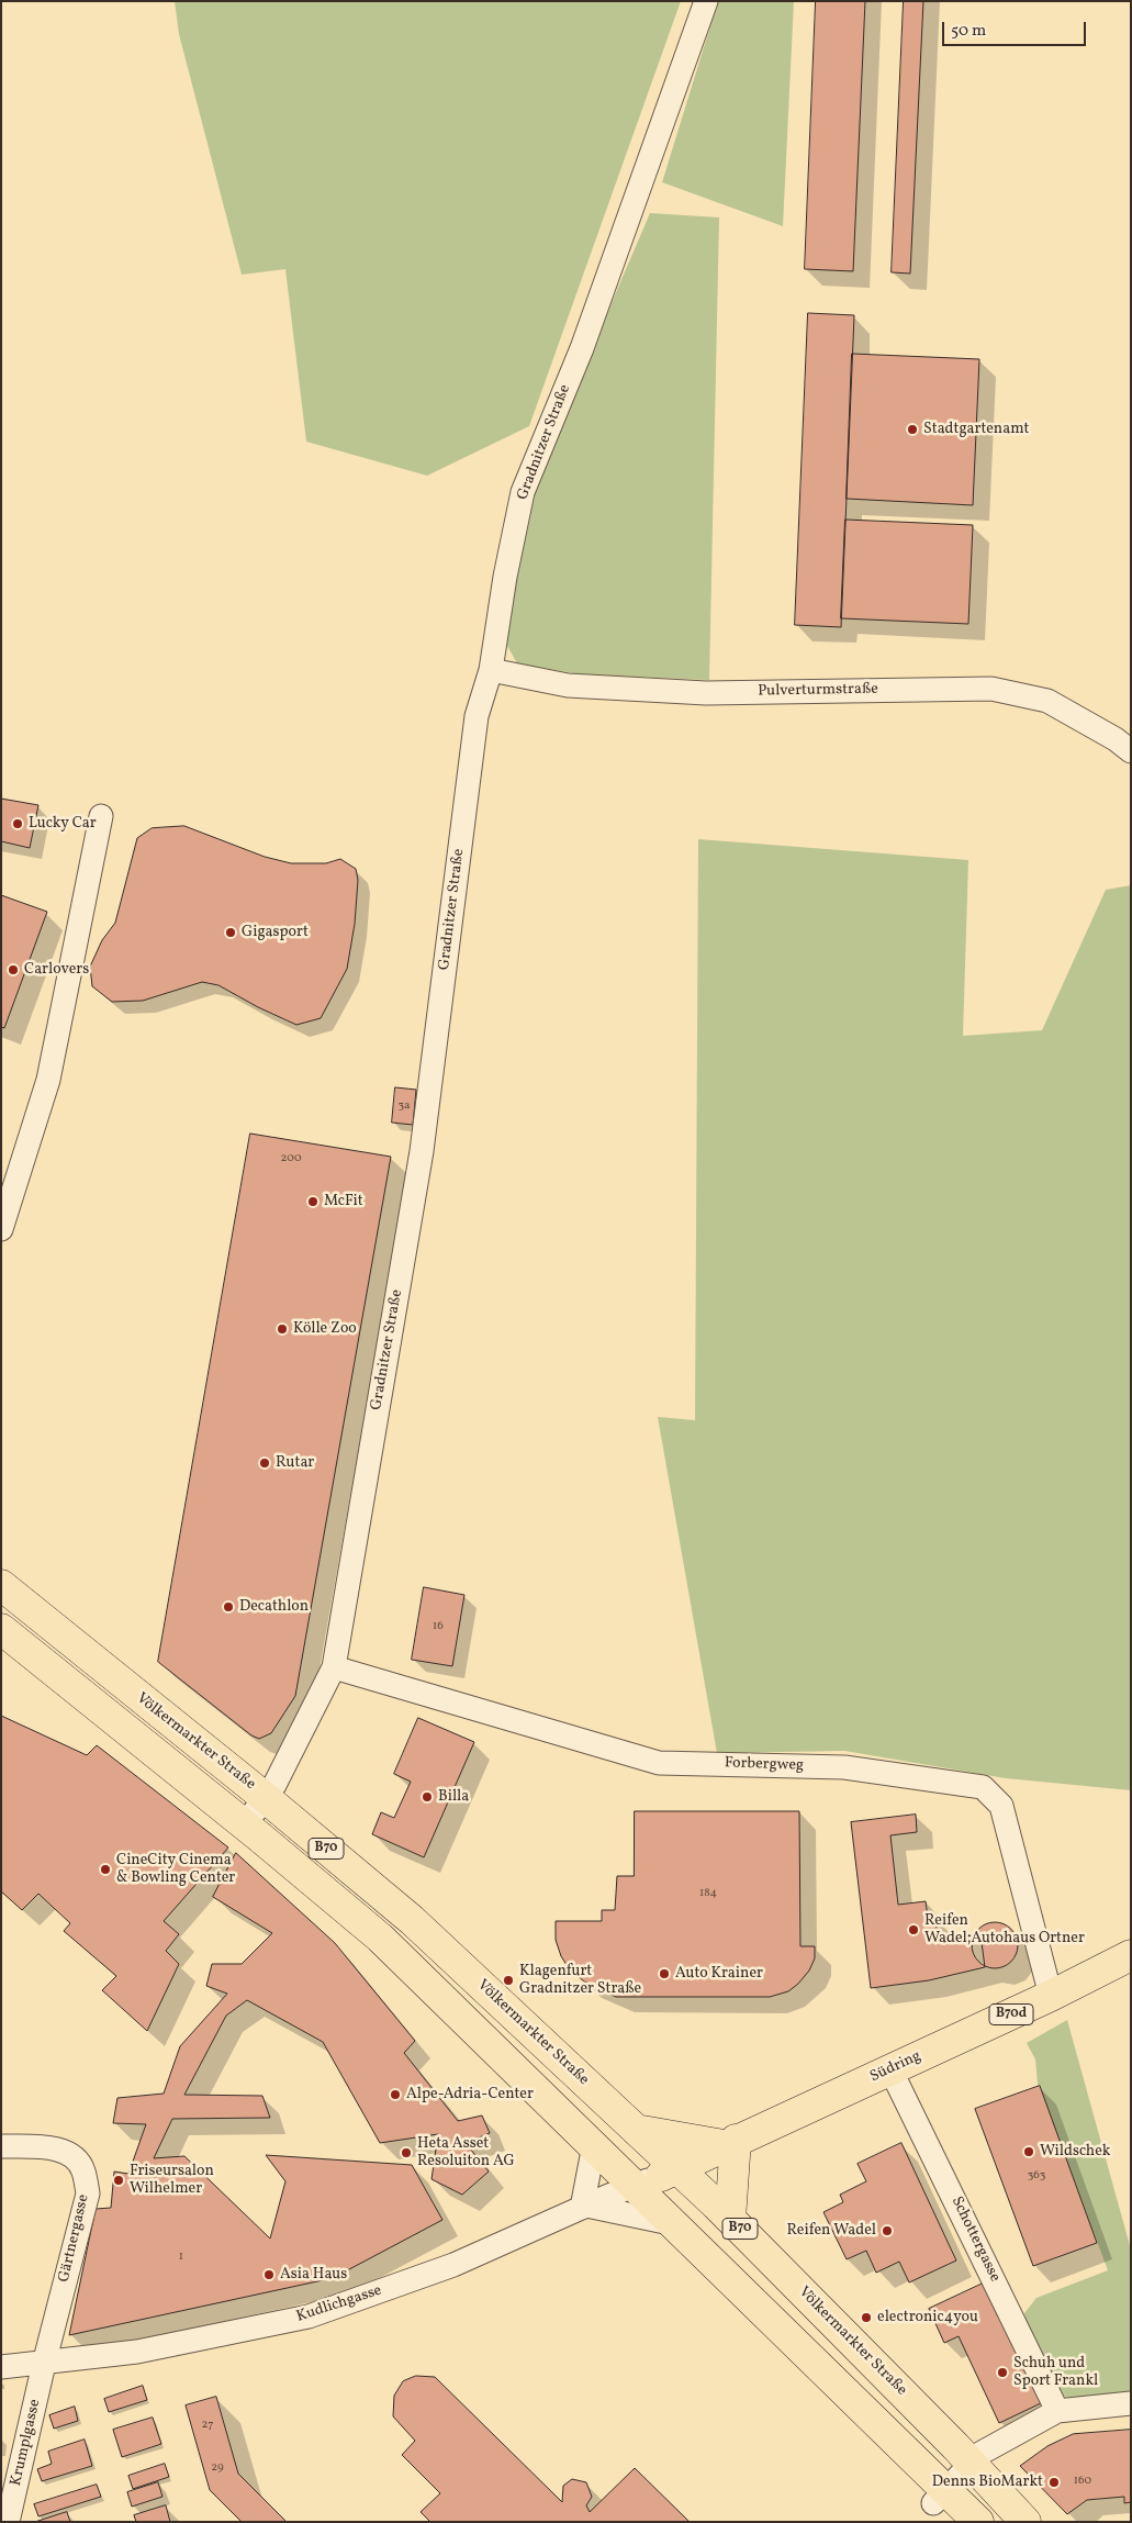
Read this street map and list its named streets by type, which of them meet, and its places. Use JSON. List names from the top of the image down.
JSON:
{
  "streets": {
    "main road": [
      "Völkermarkter Straße",
      "B70",
      "B70d",
      "Südring"
    ],
    "street": [
      "Gradnitzer Straße",
      "Pulverturmstraße",
      "Forbergweg",
      "Gärtnergasse",
      "Schottergasse",
      "Kudlichgasse",
      "Krumplgasse"
    ]
  },
  "crossings": [
    ["Gradnitzer Straße", "Pulverturmstraße"],
    ["Gradnitzer Straße", "Völkermarkter Straße"],
    ["Gradnitzer Straße", "Forbergweg"],
    ["Forbergweg", "Südring"],
    ["Südring", "Schottergasse"],
    ["Südring", "Kudlichgasse"],
    ["Gärtnergasse", "Kudlichgasse"],
    ["Gärtnergasse", "Krumplgasse"],
    ["Kudlichgasse", "Krumplgasse"]
  ],
  "places": [
    "Stadtgartenamt",
    "Lucky Car",
    "Gigasport",
    "Carlovers",
    "McFit",
    "Kölle Zoo",
    "Rutar",
    "Decathlon",
    "Billa",
    "CineCity Cinema & Bowling Center",
    "Reifen Wadel;Autohaus Ortner",
    "Auto Krainer",
    "Klagenfurt Gradnitzer Straße",
    "Alpe-Adria-Center",
    "Wildschek",
    "Heta Asset Resoluiton AG",
    "Friseursalon Wilhelmer",
    "Reifen Wadel",
    "Asia Haus",
    "electronic4you",
    "Schuh und Sport Frankl",
    "Denns BioMarkt"
  ],
  "house_numbers": [
    "3a",
    "200",
    "16",
    "184",
    "363",
    "1",
    "27",
    "29",
    "160"
  ],
  "scale_bar": "50 m"
}
